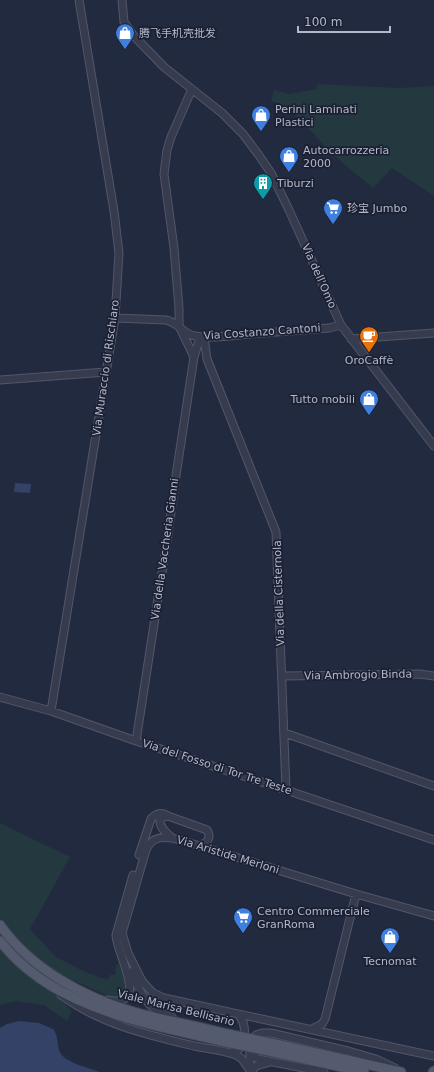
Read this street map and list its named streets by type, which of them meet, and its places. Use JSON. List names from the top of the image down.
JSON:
{
  "streets": {
    "main road": ["Viale Marisa Bellisario"],
    "street": [
      "Via dell'Omo",
      "Via Costanzo Cantoni",
      "Via Muraccio di Rischiaro",
      "Via della Vaccheria Gianni",
      "Via della Cisternola",
      "Via Ambrogio Binda",
      "Via del Fosso di Tor Tre Teste",
      "Via Aristide Merloni"
    ]
  },
  "crossings": [
    ["Via dell'Omo", "Via Costanzo Cantoni"],
    ["Via Costanzo Cantoni", "Via Muraccio di Rischiaro"],
    ["Via Costanzo Cantoni", "Via della Vaccheria Gianni"],
    ["Via Costanzo Cantoni", "Via della Cisternola"],
    ["Via Muraccio di Rischiaro", "Via del Fosso di Tor Tre Teste"],
    ["Via della Vaccheria Gianni", "Via della Cisternola"],
    ["Via della Vaccheria Gianni", "Via del Fosso di Tor Tre Teste"],
    ["Via della Cisternola", "Via Ambrogio Binda"],
    ["Via della Cisternola", "Via del Fosso di Tor Tre Teste"]
  ],
  "places": {
    "shop": [
      "腾飞手机壳批发",
      "Perini Laminati Plastici",
      "Autocarrozzeria 2000",
      "Tutto mobili",
      "Tecnomat"
    ],
    "building": ["Tiburzi"],
    "supermarket": ["珍宝 Jumbo", "Centro Commerciale GranRoma"],
    "cafe": ["OroCaffè"]
  },
  "scale_bar": "100 m"
}
